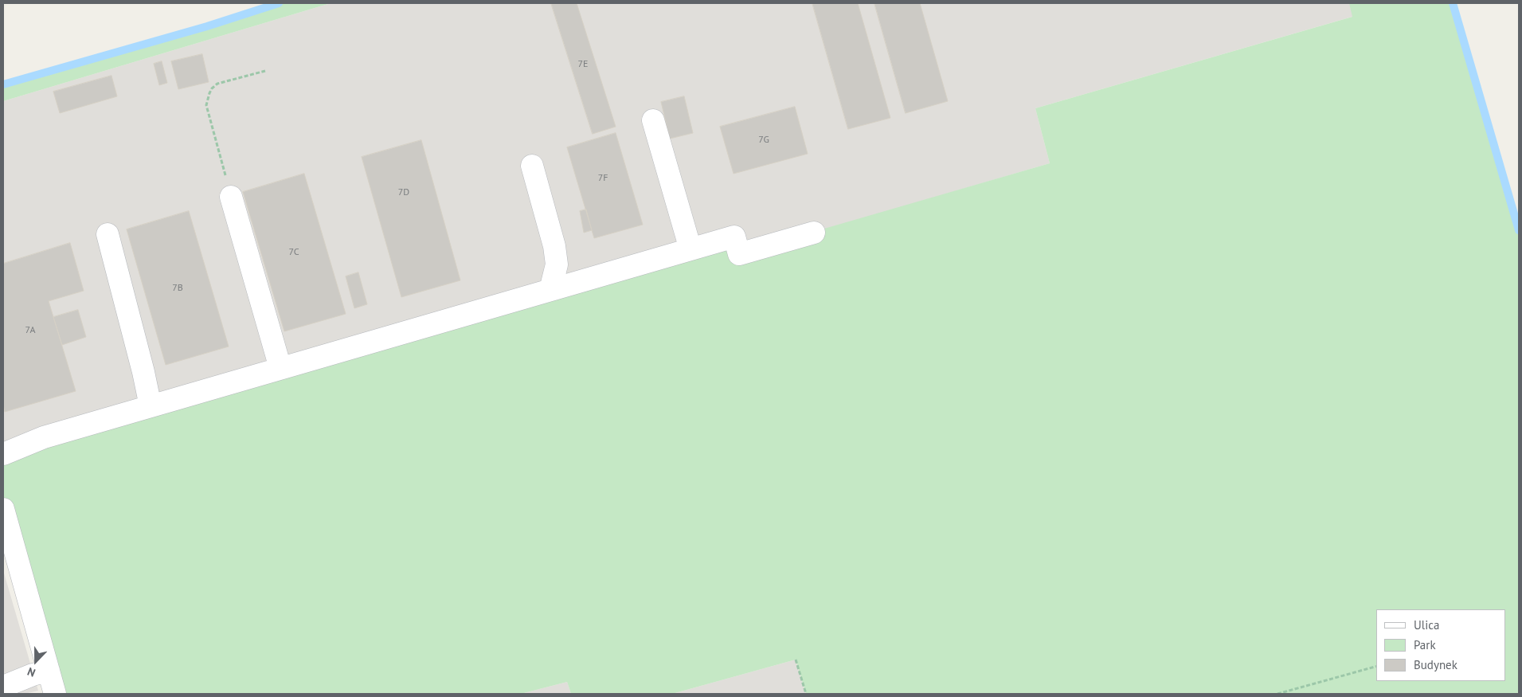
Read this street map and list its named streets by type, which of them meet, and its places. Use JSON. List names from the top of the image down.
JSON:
{
  "house_numbers": [
    "7E",
    "7G",
    "7F",
    "7D",
    "7C",
    "7B",
    "7A"
  ],
  "legend": ["Ulica", "Park", "Budynek"],
  "north": "bottom"
}
